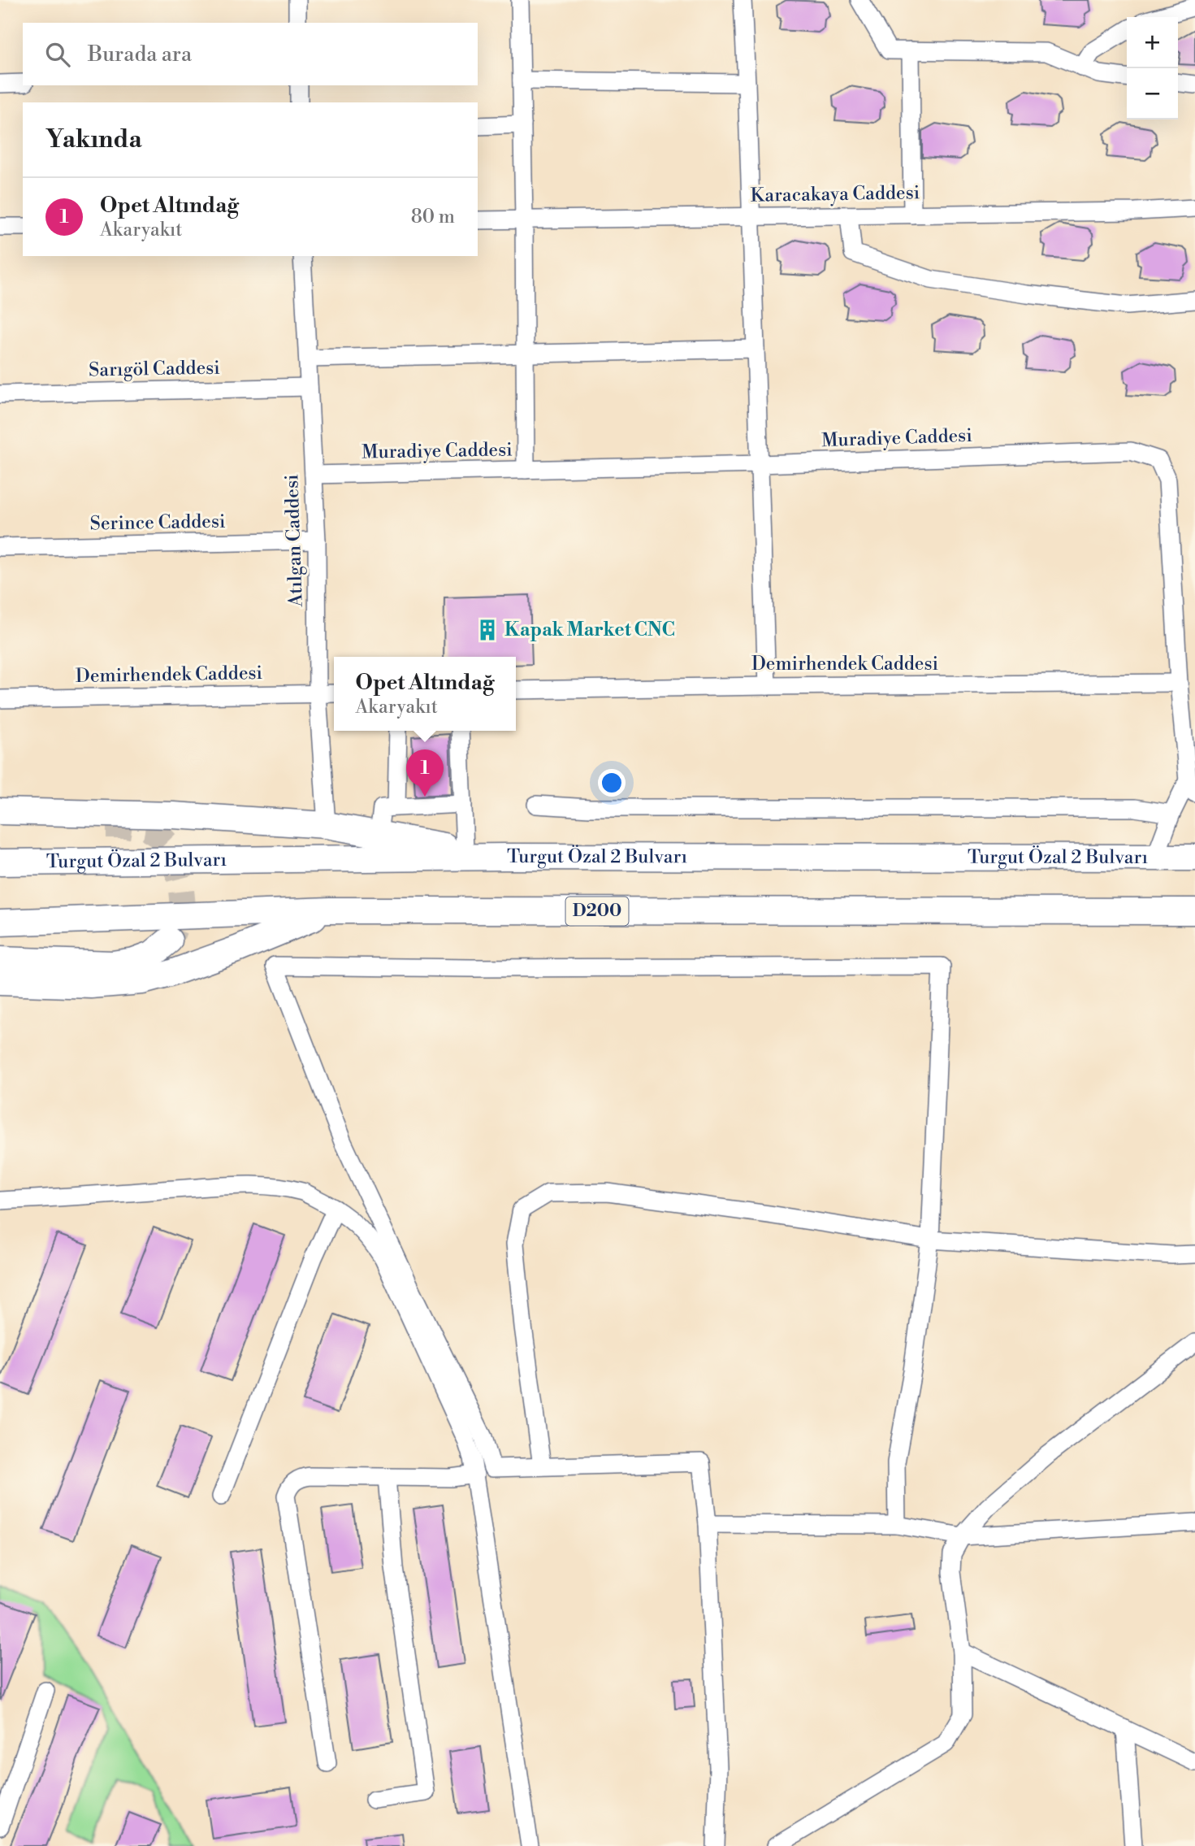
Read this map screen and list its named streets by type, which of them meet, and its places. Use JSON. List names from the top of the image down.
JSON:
{
  "streets": {
    "highway": ["Turgut Özal 2 Bulvarı", "D200"],
    "street": [
      "Karacakaya Caddesi",
      "Sarıgöl Caddesi",
      "Muradiye Caddesi",
      "Serince Caddesi",
      "Atılgan Caddesi",
      "Demirhendek Caddesi"
    ]
  },
  "crossings": [
    ["Sarıgöl Caddesi", "Atılgan Caddesi"],
    ["Muradiye Caddesi", "Atılgan Caddesi"],
    ["Muradiye Caddesi", "Demirhendek Caddesi"],
    ["Serince Caddesi", "Atılgan Caddesi"],
    ["Atılgan Caddesi", "Demirhendek Caddesi"]
  ],
  "places": {
    "building": ["Kapak Market CNC"]
  },
  "page": {
    "map_buttons": ["+", "−"],
    "search": "Burada ara",
    "heading": "Yakında",
    "list": [
      {
        "mark": "1",
        "name": "Opet Altındağ",
        "note": "Akaryakıt",
        "value": "80 m"
      }
    ],
    "popup": ["Opet Altındağ", "Akaryakıt"],
    "pins": "1"
  }
}
